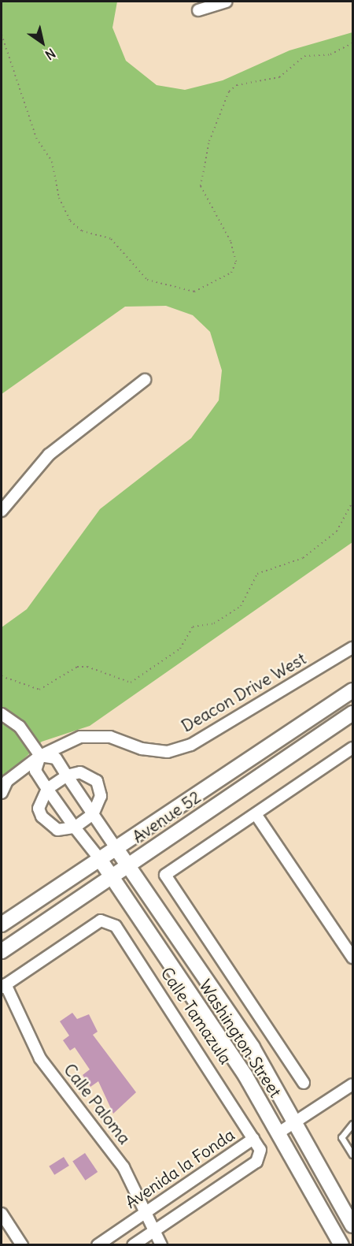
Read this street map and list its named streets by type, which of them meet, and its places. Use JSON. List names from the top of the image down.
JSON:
{
  "streets": {
    "main road": ["Avenue 52", "Washington Street"],
    "street": [
      "Deacon Drive West",
      "Calle Tamazula",
      "Calle Paloma",
      "Avenida la Fonda"
    ]
  },
  "crossings": [
    ["Avenue 52", "Washington Street"],
    ["Calle Tamazula", "Calle Paloma"],
    ["Calle Tamazula", "Avenida la Fonda"],
    ["Calle Paloma", "Avenida la Fonda"]
  ],
  "north": "bottom right"
}
